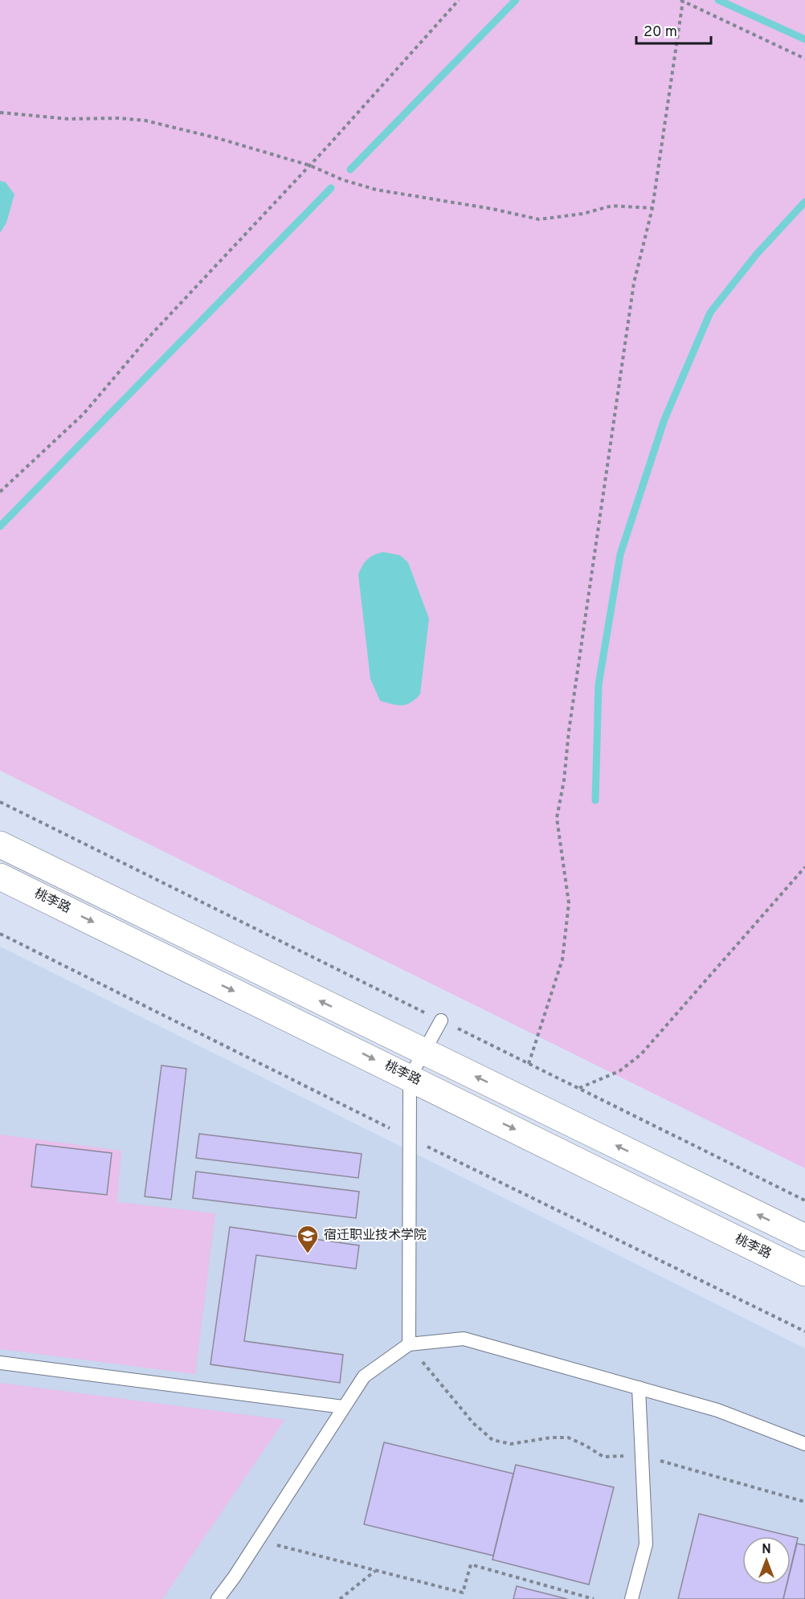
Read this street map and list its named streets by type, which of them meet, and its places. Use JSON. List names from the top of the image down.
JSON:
{
  "streets": {
    "main road": ["桃李路"]
  },
  "places": {
    "school or university": ["宿迁职业技术学院"]
  },
  "scale_bar": "20 m",
  "north": "top"
}
